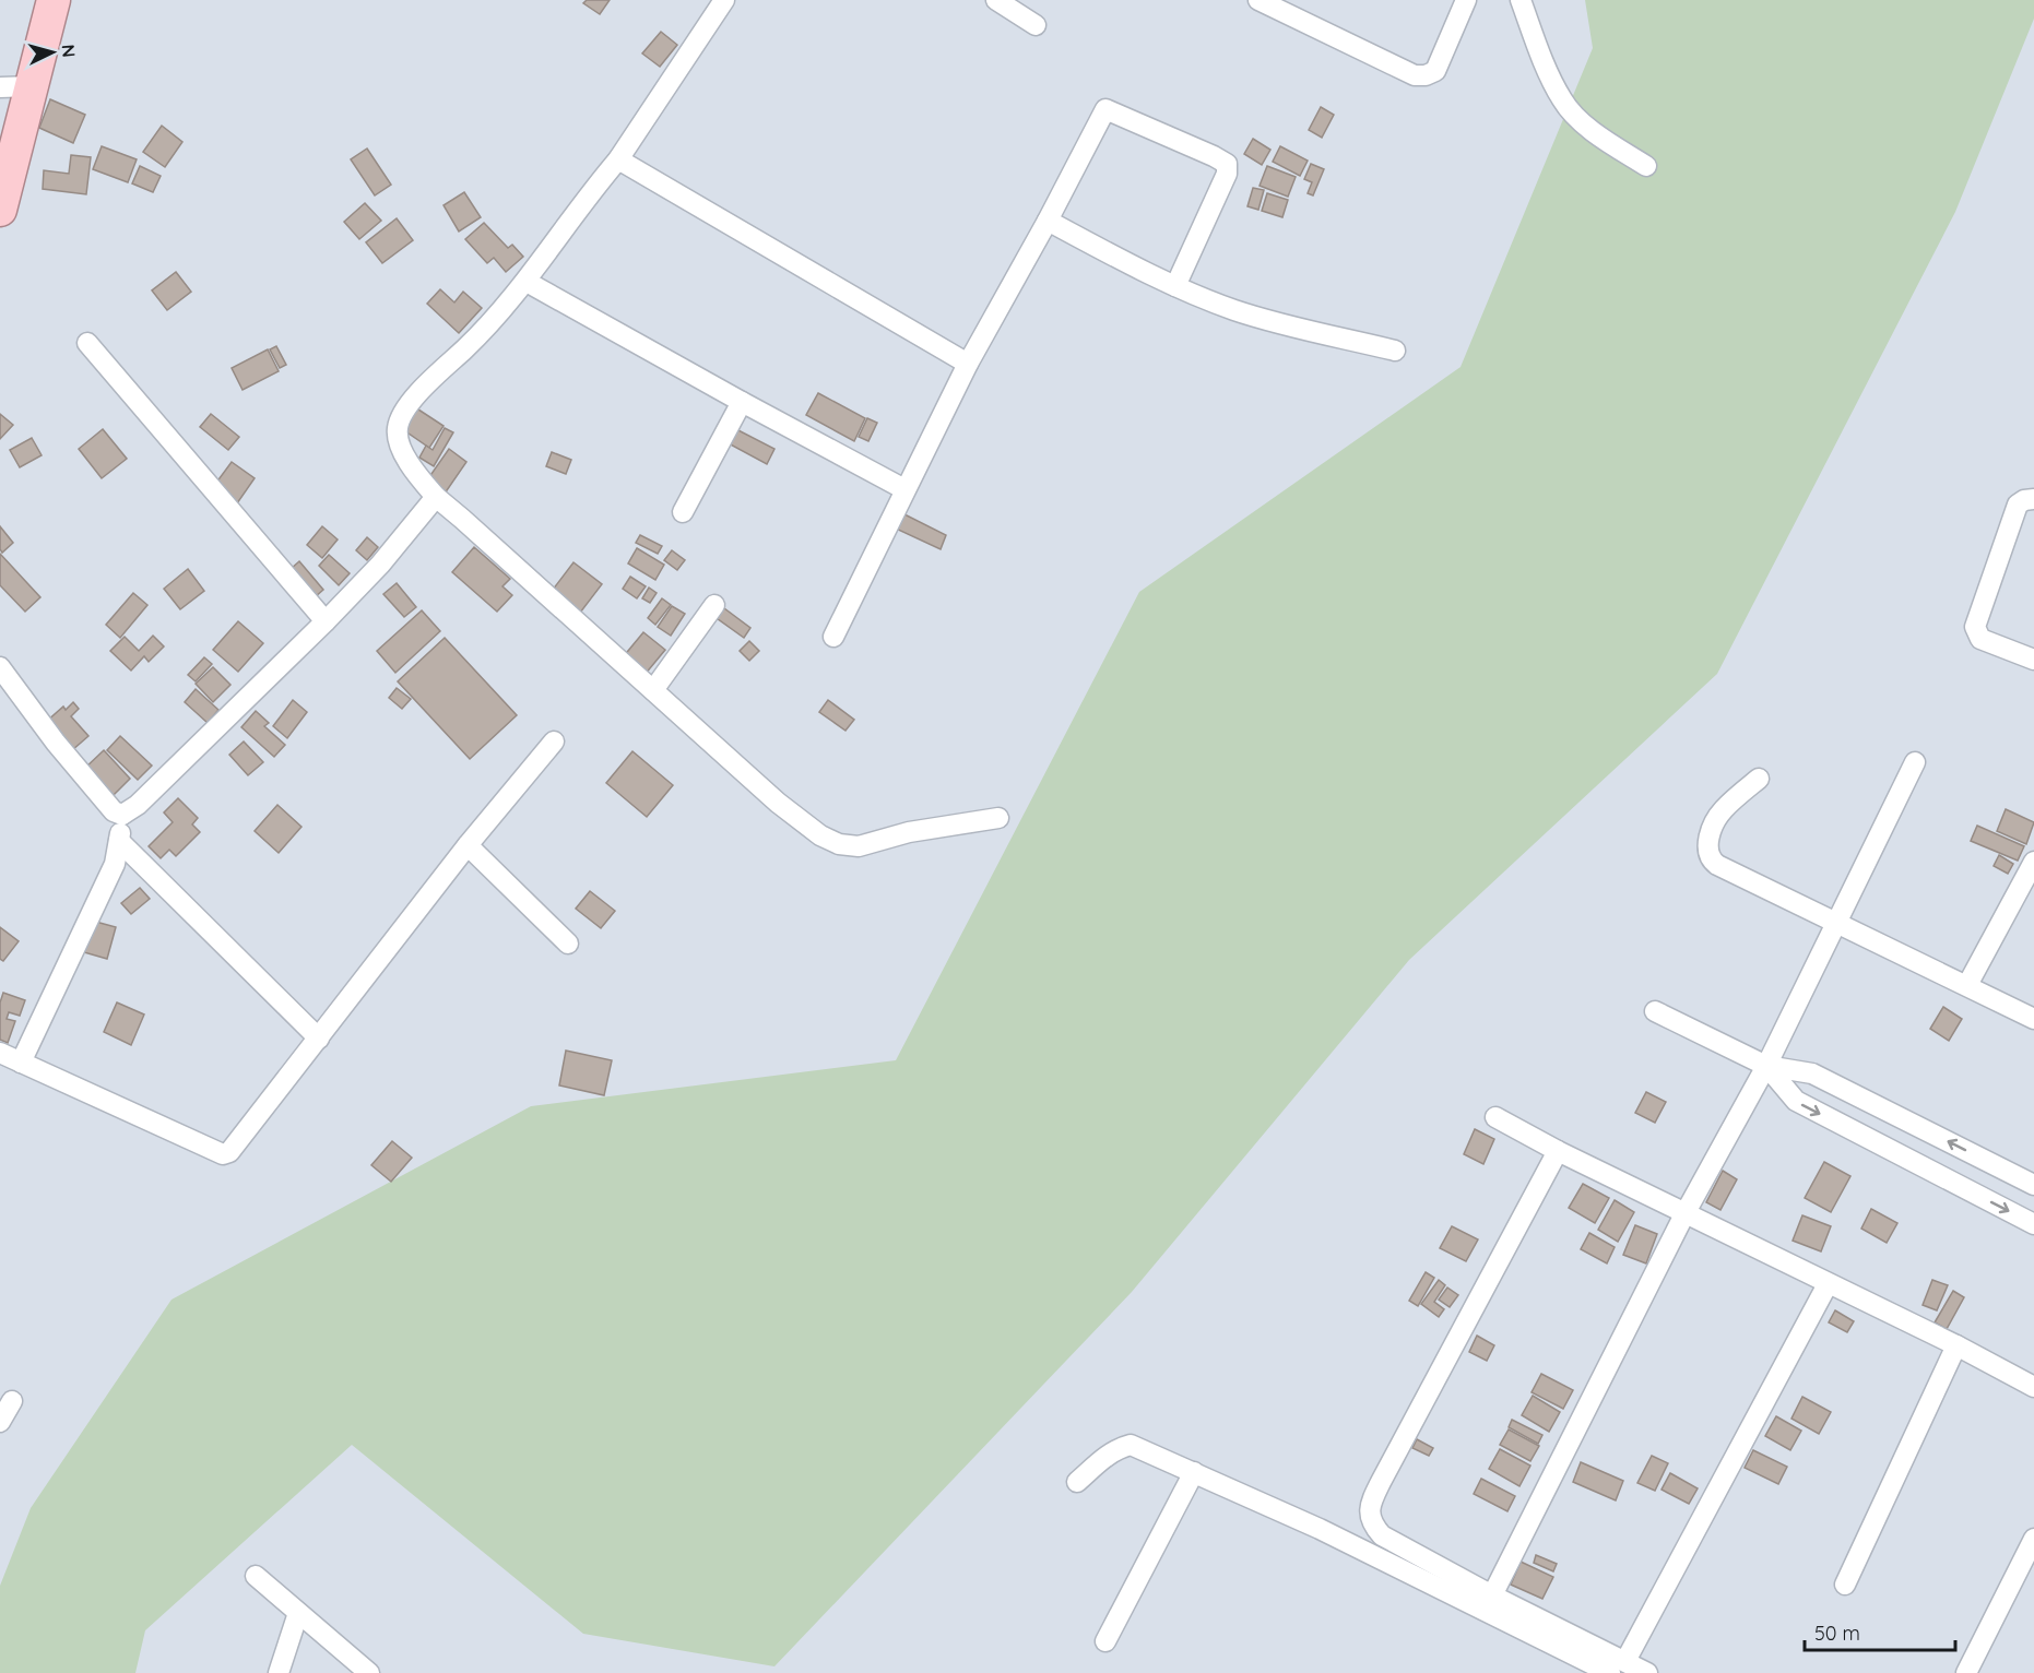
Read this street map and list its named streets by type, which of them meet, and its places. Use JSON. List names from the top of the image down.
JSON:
{
  "scale_bar": "50 m",
  "north": "right"
}
